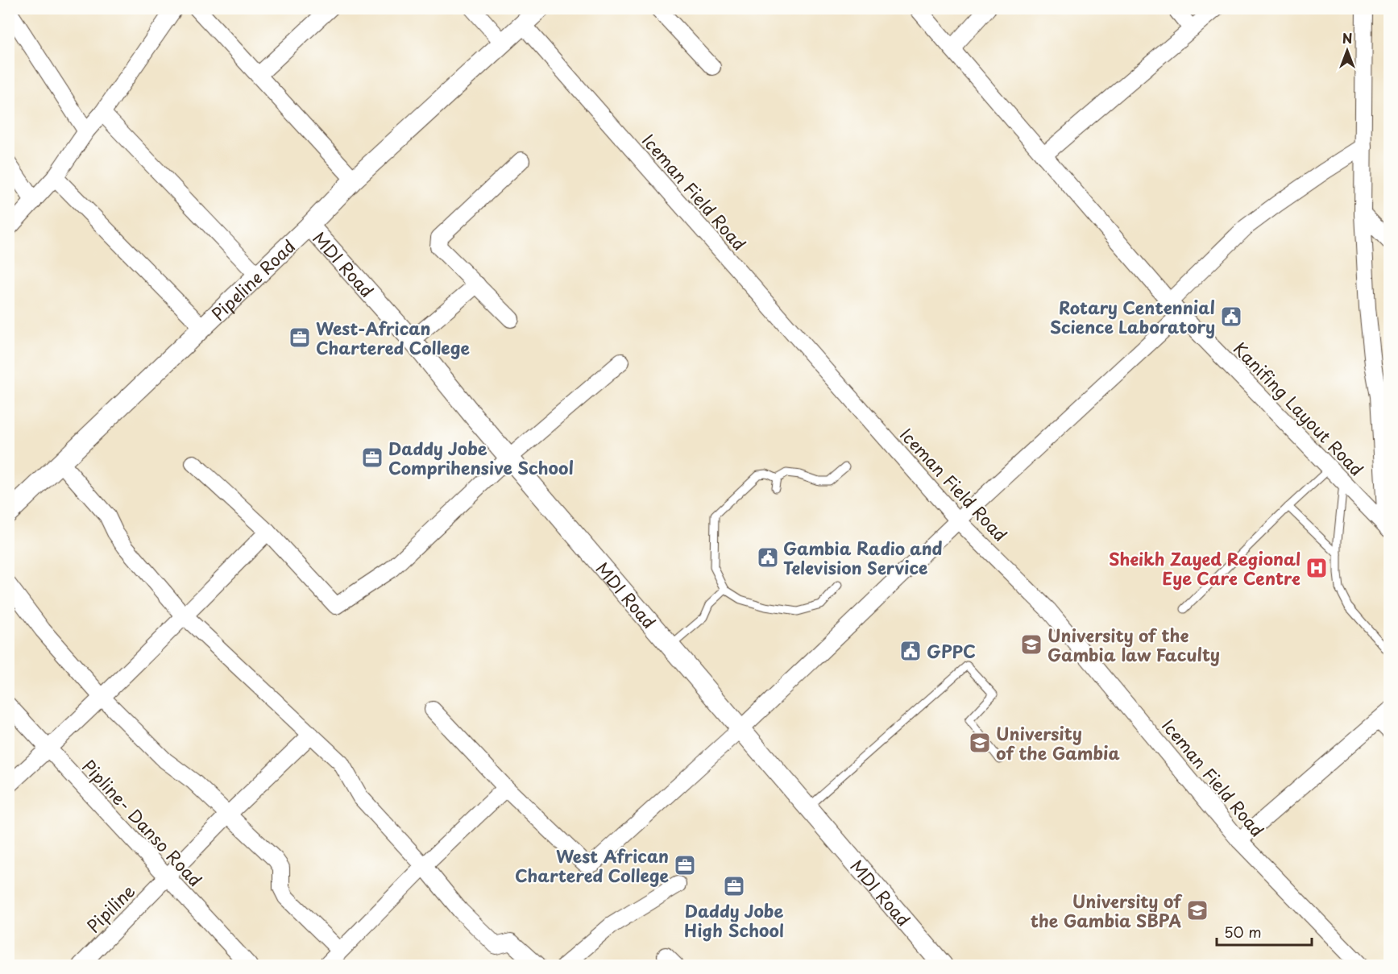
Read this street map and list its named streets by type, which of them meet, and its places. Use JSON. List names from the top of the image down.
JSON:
{
  "streets": {
    "street": [
      "Iceman Field Road",
      "MDI Road",
      "Pipeline Road",
      "Kanifing Layout Road",
      "Pipline- Danso Road",
      "Pipiline"
    ]
  },
  "crossings": [
    ["Iceman Field Road", "Pipeline Road"],
    ["MDI Road", "Pipeline Road"],
    ["Pipline- Danso Road", "Pipiline"]
  ],
  "places": {
    "public building": ["Rotary Centennial Science Laboratory", "Gambia Radio and Television Service", "GPPC"],
    "office": [
      "West-African Chartered College",
      "Daddy Jobe Comprihensive School",
      "West African Chartered College",
      "Daddy Jobe High School"
    ],
    "hospital": ["Sheikh Zayed Regional Eye Care Centre"],
    "school or university": ["University of the Gambia law Faculty", "University of the Gambia", "University of the Gambia SBPA"]
  },
  "scale_bar": "50 m",
  "north": "top"
}
